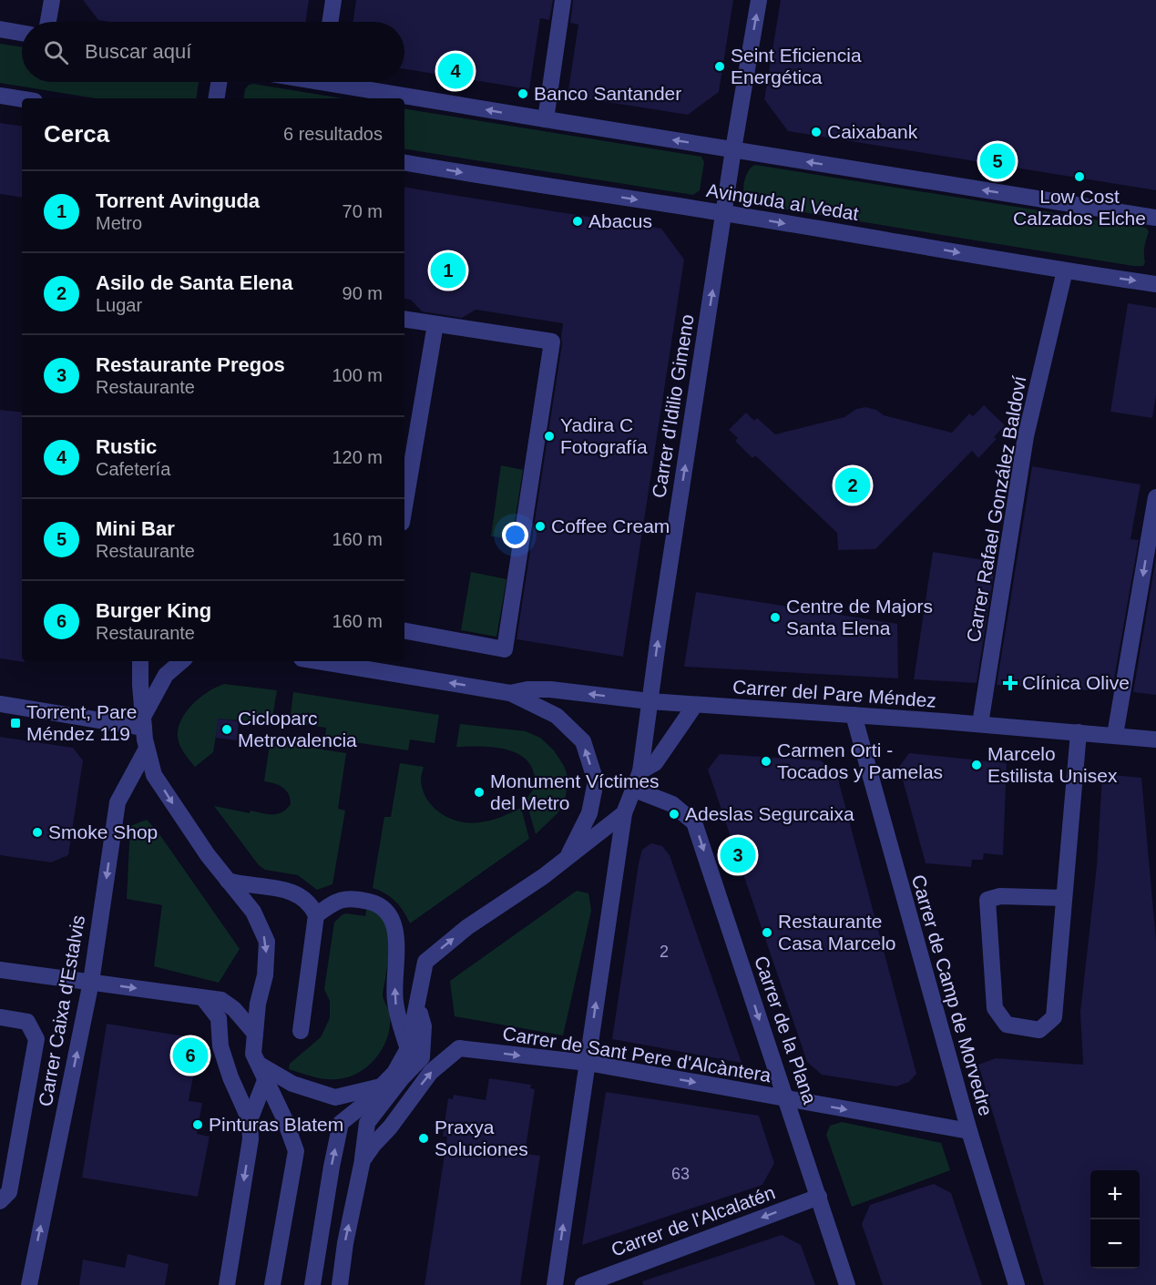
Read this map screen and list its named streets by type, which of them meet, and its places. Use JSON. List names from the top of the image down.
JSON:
{
  "streets": {
    "street": [
      "Avinguda al Vedat",
      "Carrer d'Idilio Gimeno",
      "Carrer Rafael González Baldoví",
      "Carrer del Pare Méndez",
      "Carrer de Camp de Morvedre",
      "Carrer Caixa d'Estalvis",
      "Carrer de la Plana",
      "Carrer de Sant Pere d'Alcàntera",
      "Carrer de l'Alcalatén"
    ]
  },
  "crossings": [
    ["Avinguda al Vedat", "Carrer d'Idilio Gimeno"],
    ["Avinguda al Vedat", "Carrer Rafael González Baldoví"],
    ["Carrer d'Idilio Gimeno", "Carrer del Pare Méndez"],
    ["Carrer d'Idilio Gimeno", "Carrer de la Plana"],
    ["Carrer Rafael González Baldoví", "Carrer del Pare Méndez"],
    ["Carrer del Pare Méndez", "Carrer de Camp de Morvedre"],
    ["Carrer de Camp de Morvedre", "Carrer de Sant Pere d'Alcàntera"],
    ["Carrer de la Plana", "Carrer de Sant Pere d'Alcàntera"],
    ["Carrer de la Plana", "Carrer de l'Alcalatén"]
  ],
  "one_way": [
    "Carrer d'Idilio Gimeno",
    "Carrer de la Plana",
    "Carrer de Sant Pere d'Alcàntera",
    "Carrer de l'Alcalatén"
  ],
  "places": {
    "other": [
      "Seint Eficiencia Energética",
      "Banco Santander",
      "Caixabank",
      "Low Cost Calzados Elche",
      "Abacus",
      "Yadira C Fotografía",
      "Coffee Cream",
      "Centre de Majors Santa Elena",
      "Cicloparc Metrovalencia",
      "Carmen Orti - Tocados y Pamelas",
      "Marcelo Estilista Unisex",
      "Monument Víctimes del Metro",
      "Adeslas Segurcaixa",
      "Smoke Shop",
      "Restaurante Casa Marcelo",
      "Pinturas Blatem",
      "Praxya Soluciones"
    ],
    "health": ["Clínica Olive"],
    "transit": ["Torrent, Pare Méndez 119"]
  },
  "house_numbers": ["2", "63"],
  "page": {
    "search": "Buscar aquí",
    "pins": [
      "4",
      "5",
      "1",
      "2",
      "3",
      "6"
    ],
    "heading": ["Cerca", "6 resultados"],
    "list": [
      {
        "mark": "1",
        "name": "Torrent Avinguda",
        "note": "Metro",
        "value": "70 m"
      },
      {
        "mark": "2",
        "name": "Asilo de Santa Elena",
        "note": "Lugar",
        "value": "90 m"
      },
      {
        "mark": "3",
        "name": "Restaurante Pregos",
        "note": "Restaurante",
        "value": "100 m"
      },
      {
        "mark": "4",
        "name": "Rustic",
        "note": "Cafetería",
        "value": "120 m"
      },
      {
        "mark": "5",
        "name": "Mini Bar",
        "note": "Restaurante",
        "value": "160 m"
      },
      {
        "mark": "6",
        "name": "Burger King",
        "note": "Restaurante",
        "value": "160 m"
      }
    ],
    "map_buttons": ["+", "−"]
  }
}
